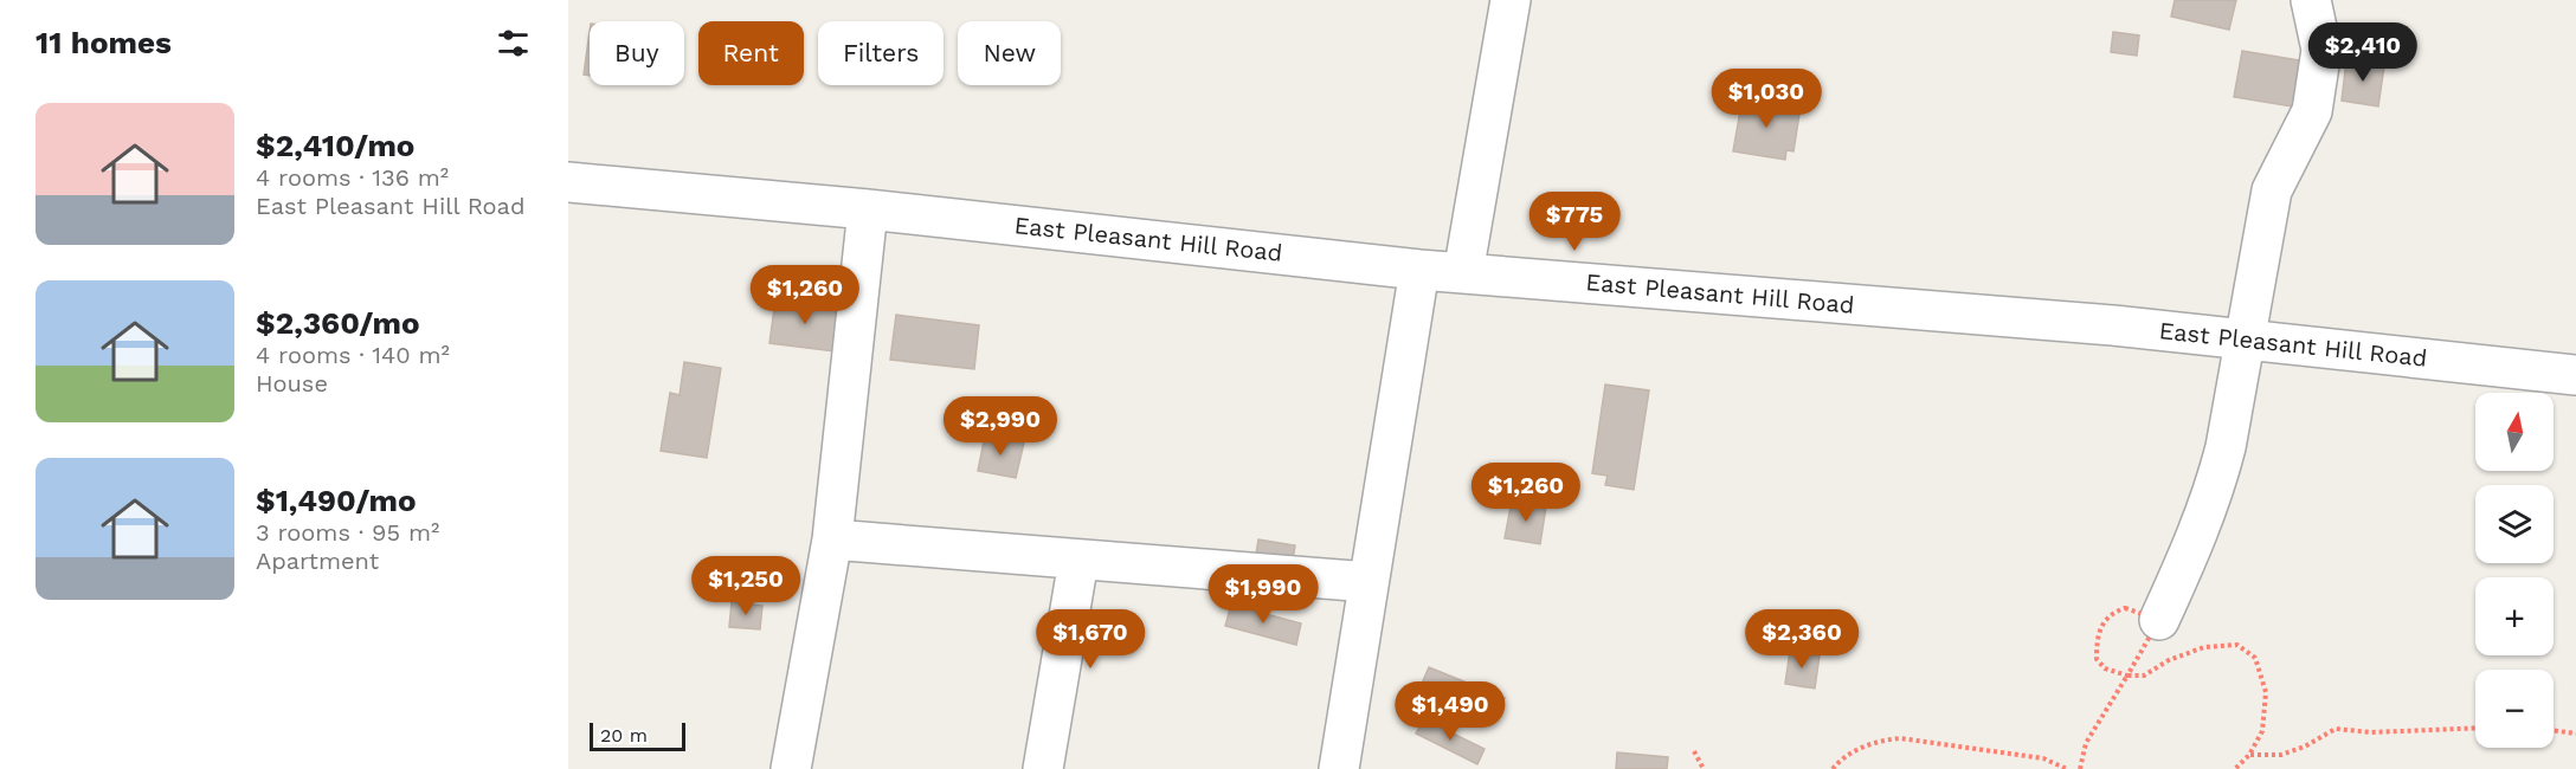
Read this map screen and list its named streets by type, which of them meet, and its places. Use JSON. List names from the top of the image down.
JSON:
{
  "streets": {
    "street": ["East Pleasant Hill Road"]
  },
  "scale_bar": "20 m",
  "north": "top",
  "page": {
    "heading": "11 homes",
    "chip": [
      "Buy",
      "Rent",
      "Filters",
      "New"
    ],
    "price": [
      "$2,410",
      "$1,030",
      "$775",
      "$1,260",
      "$2,990",
      "$1,260",
      "$1,250",
      "$1,990",
      "$1,670",
      "$2,360",
      "$1,490"
    ],
    "list": [
      {
        "name": "$2,410/mo",
        "note": "4 rooms · 136 m² · East Pleasant Hill Road"
      },
      {
        "name": "$2,360/mo",
        "note": "4 rooms · 140 m² · House"
      },
      {
        "name": "$1,490/mo",
        "note": "3 rooms · 95 m² · Apartment"
      }
    ],
    "map_buttons": ["+", "−"],
    "scale": "20 m"
  }
}
